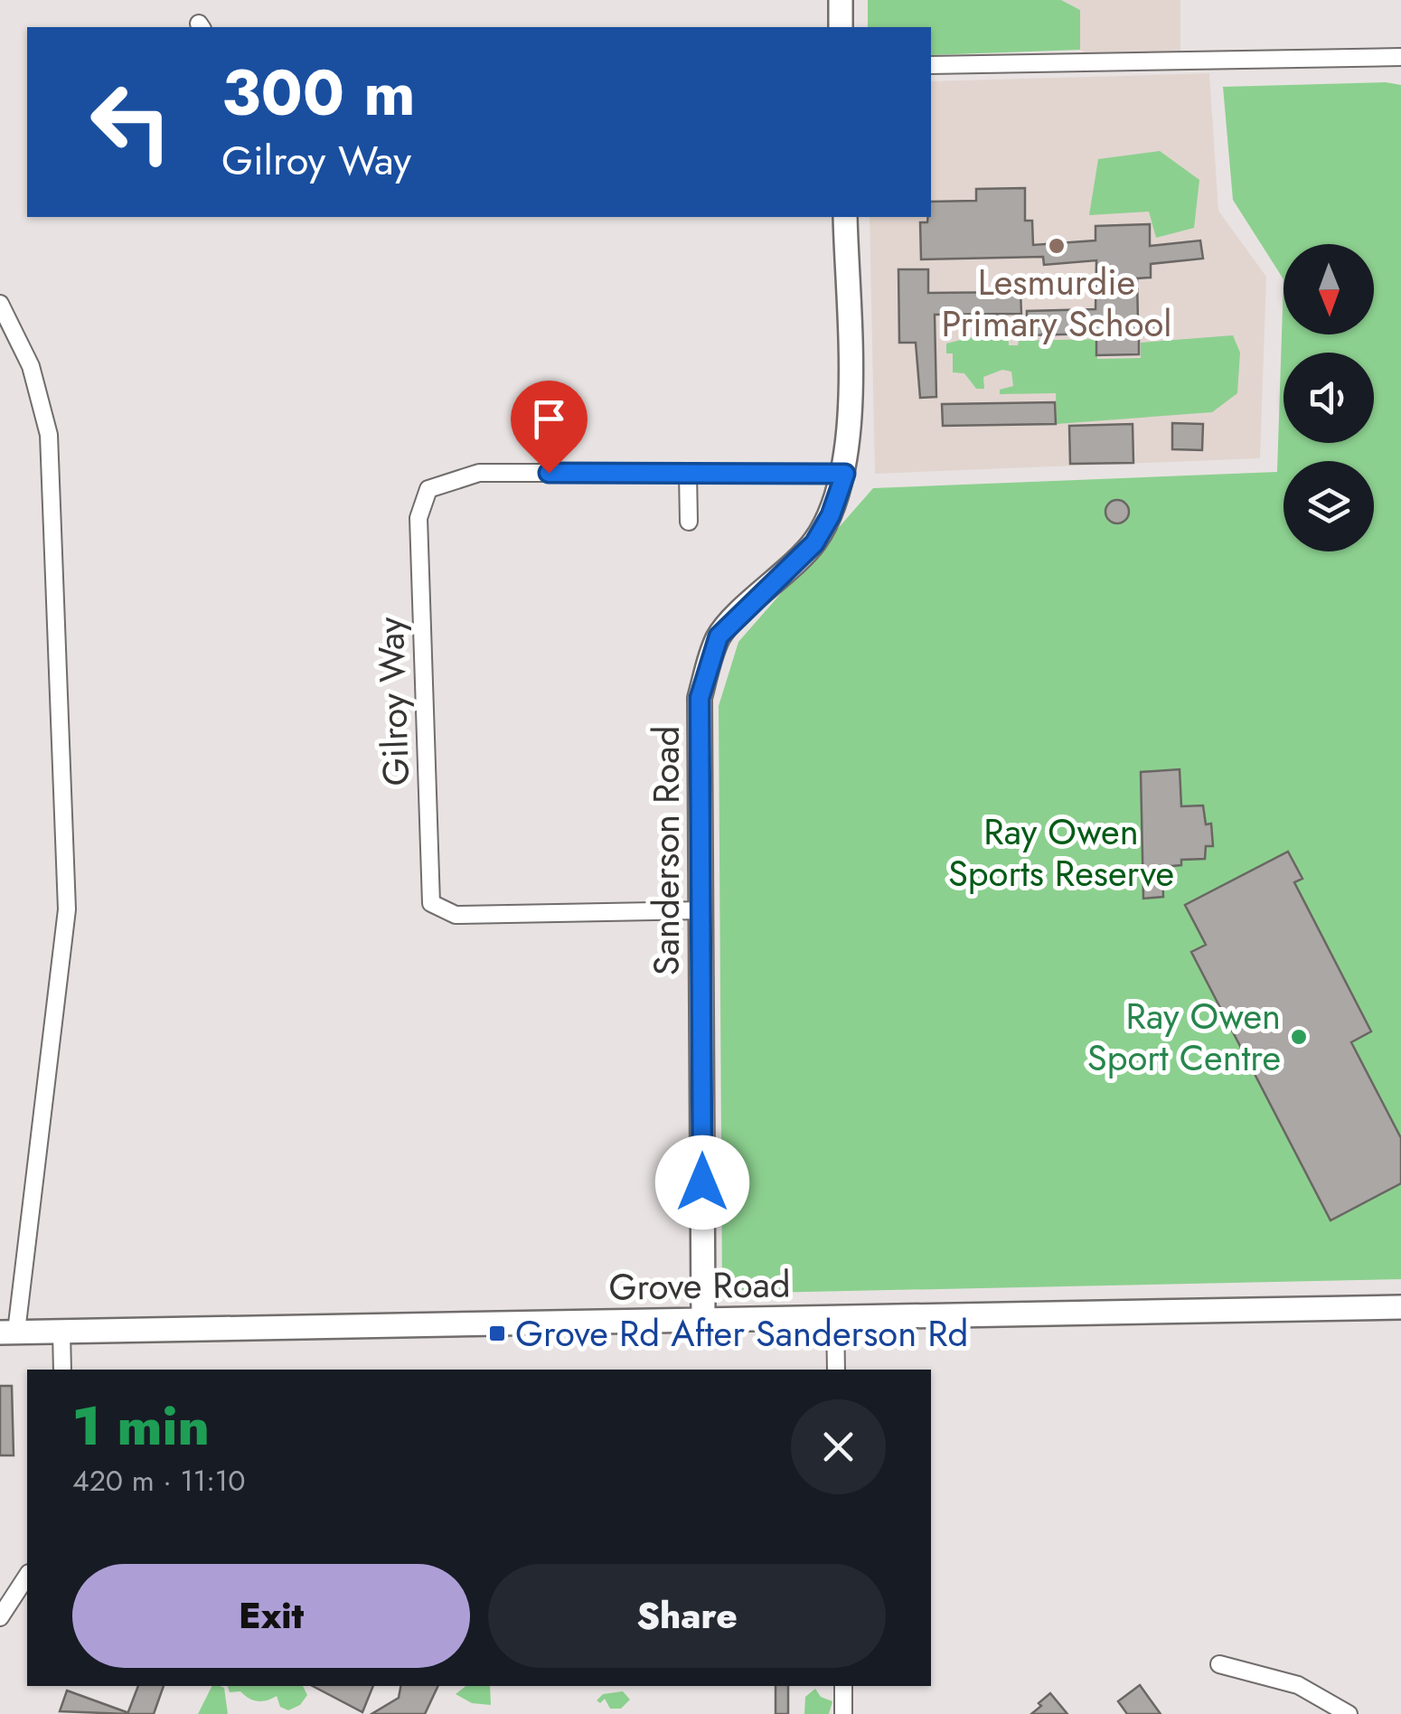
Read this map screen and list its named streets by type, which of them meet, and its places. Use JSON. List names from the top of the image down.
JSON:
{
  "streets": {
    "street": ["Gilroy Way", "Sanderson Road", "Grove Road"]
  },
  "crossings": [
    ["Gilroy Way", "Sanderson Road"],
    ["Sanderson Road", "Grove Road"]
  ],
  "parks": ["Ray Owen Sports Reserve"],
  "places": {
    "other": ["Lesmurdie Primary School", "Ray Owen Sport Centre"],
    "transit": ["Grove Rd After Sanderson Rd"]
  },
  "north": "bottom",
  "page": {
    "turn": ["300 m", "Gilroy Way"],
    "heading": ["1 min", "420 m · 11:10"],
    "buttons": ["Exit", "Share"]
  }
}
